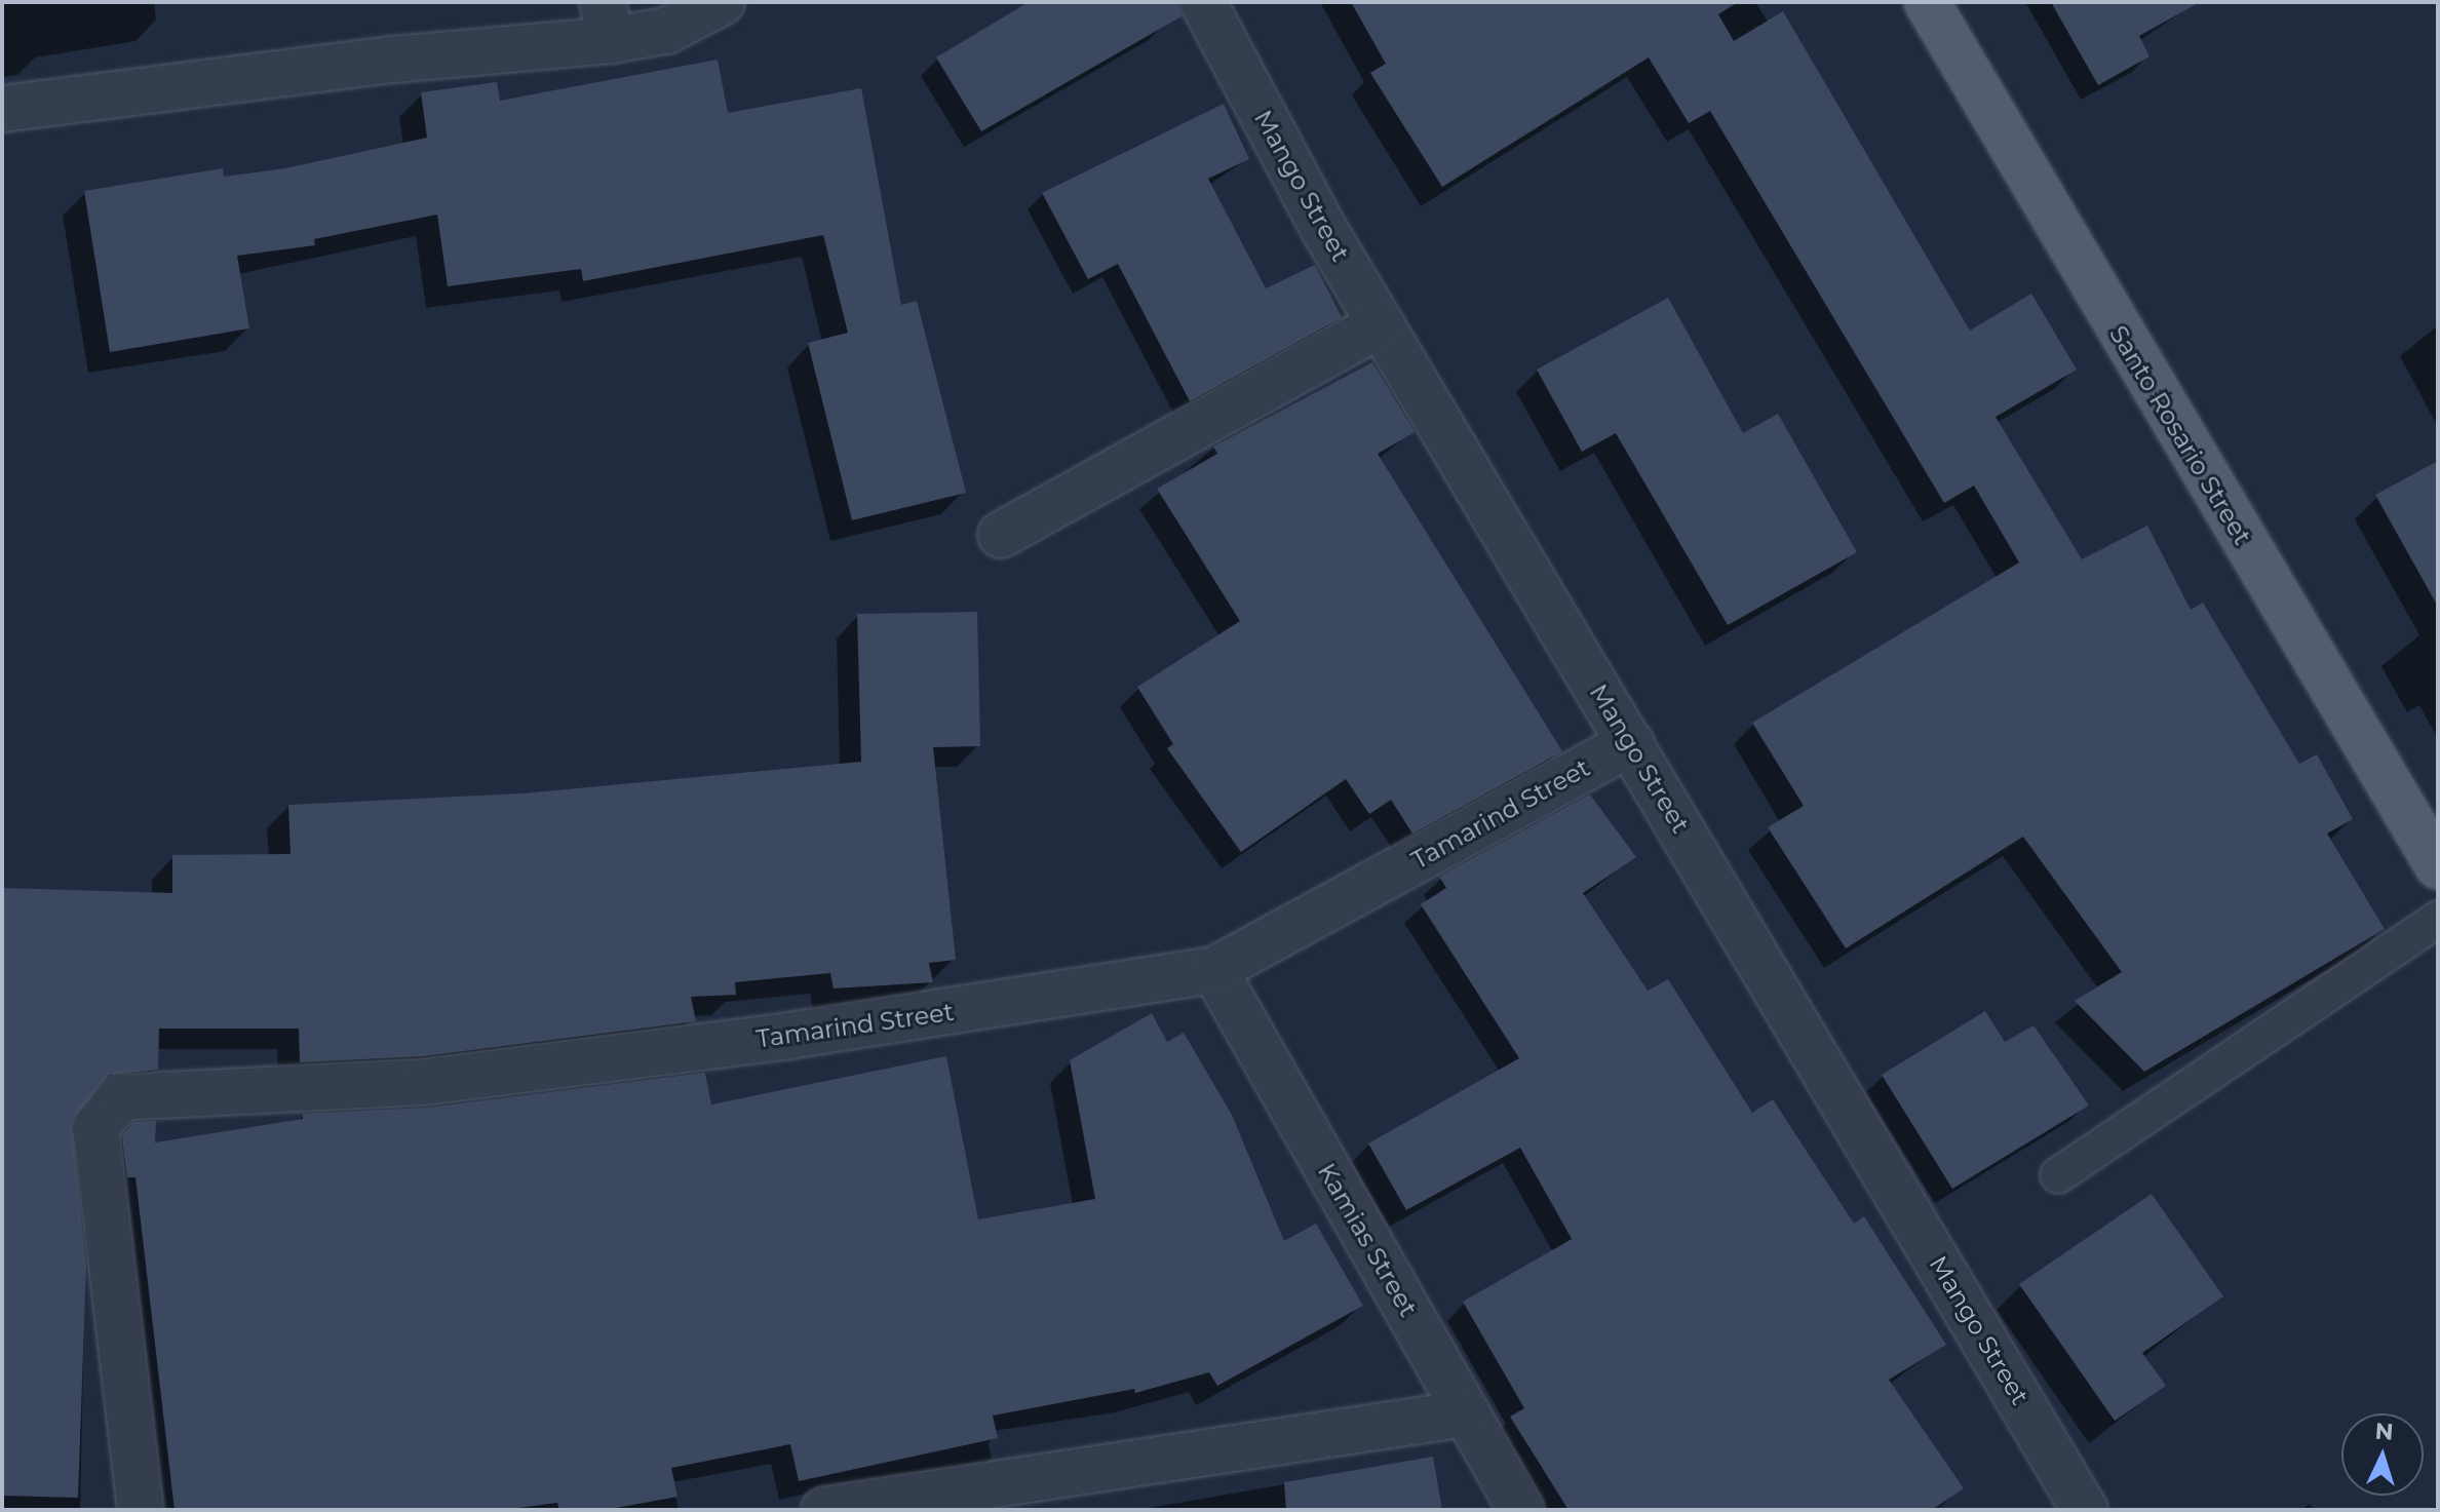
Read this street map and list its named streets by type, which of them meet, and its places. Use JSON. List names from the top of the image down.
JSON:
{
  "streets": {
    "main road": ["Santo Rosario Street"],
    "street": ["Mango Street", "Tamarind Street", "Kamias Street"]
  },
  "crossings": [
    ["Mango Street", "Tamarind Street"],
    ["Tamarind Street", "Kamias Street"]
  ],
  "north": "top"
}
